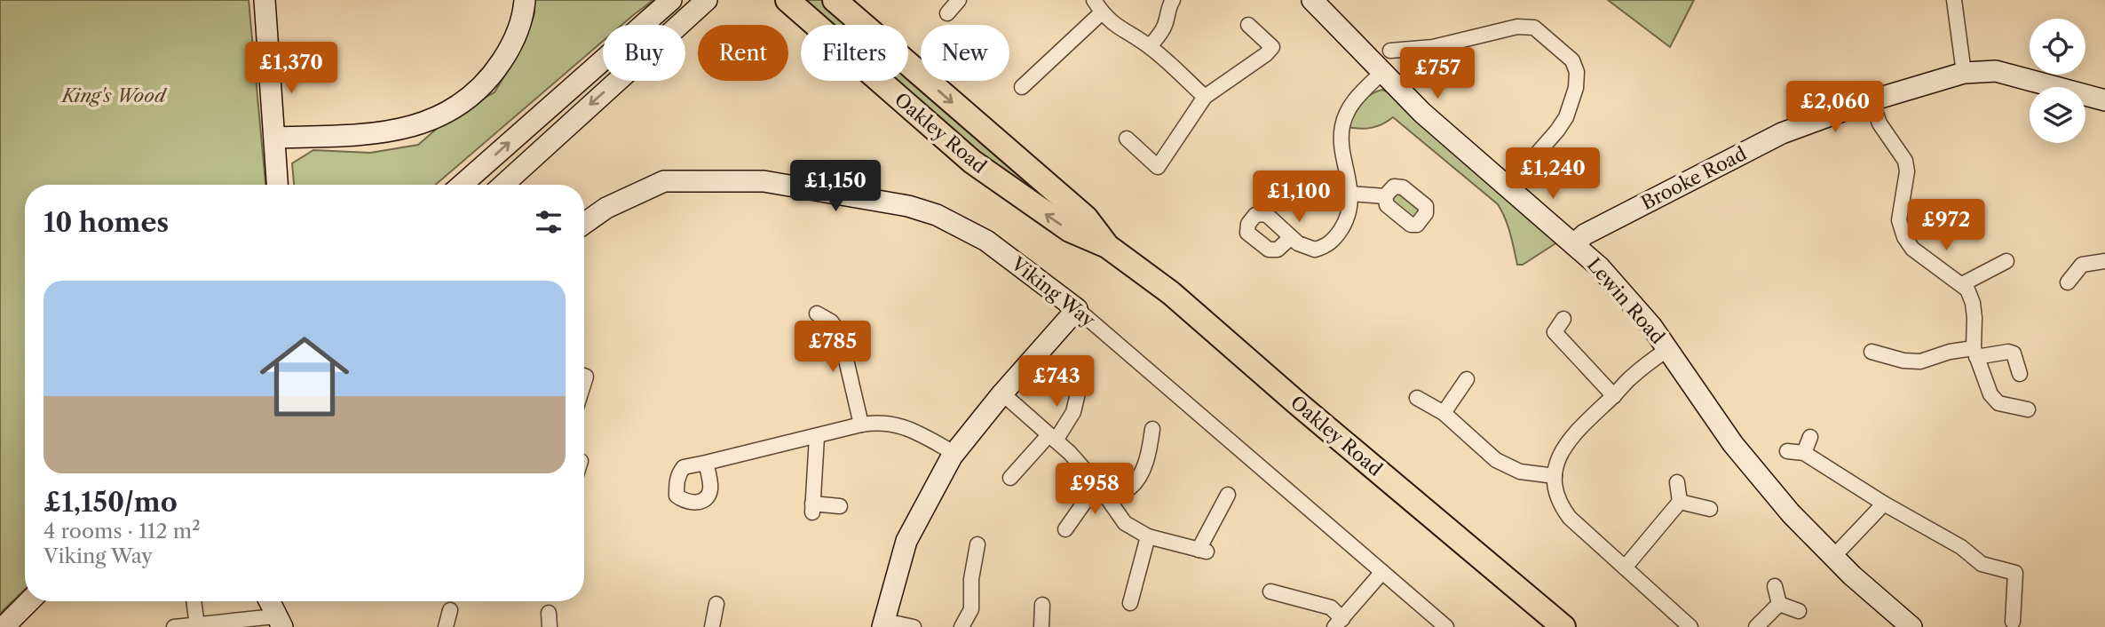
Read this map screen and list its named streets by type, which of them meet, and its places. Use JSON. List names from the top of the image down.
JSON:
{
  "streets": {
    "main road": ["Oakley Road"],
    "street": ["Brooke Road", "Viking Way", "Lewin Road"]
  },
  "crossings": [
    ["Brooke Road", "Lewin Road"]
  ],
  "parks": ["King's Wood"],
  "page": {
    "chip": [
      "Buy",
      "Rent",
      "Filters",
      "New"
    ],
    "price": [
      "£1,370",
      "£757",
      "£2,060",
      "£1,240",
      "£1,150",
      "£1,100",
      "£972",
      "£785",
      "£743",
      "£958"
    ],
    "heading": "10 homes",
    "list": [
      {
        "name": "£1,150/mo",
        "note": "4 rooms · 112 m² · Viking Way"
      }
    ]
  }
}
